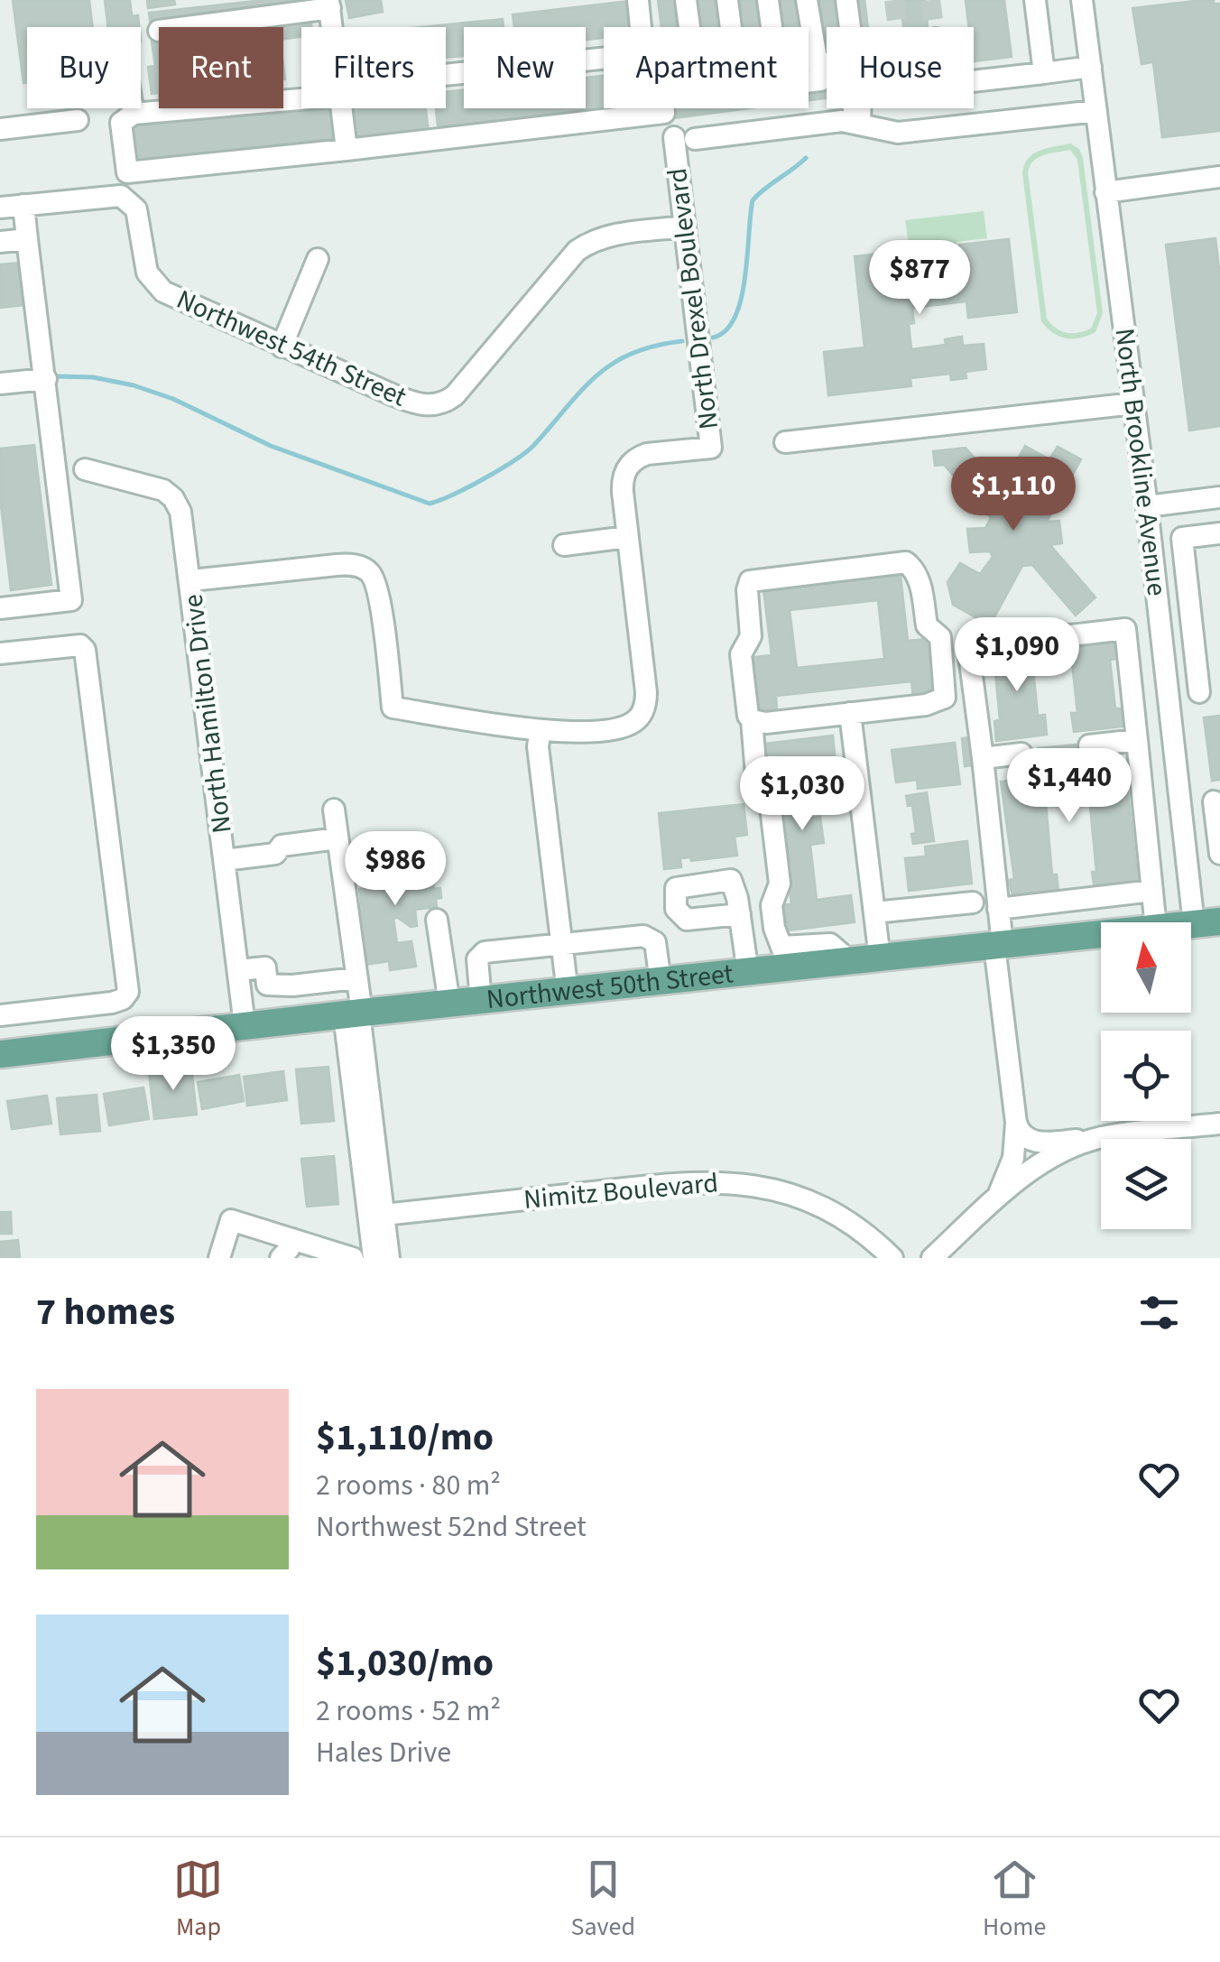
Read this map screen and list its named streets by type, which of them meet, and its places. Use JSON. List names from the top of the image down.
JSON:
{
  "streets": {
    "main road": ["Northwest 50th Street"],
    "street": [
      "North Drexel Boulevard",
      "Northwest 54th Street",
      "North Brookline Avenue",
      "North Hamilton Drive",
      "Nimitz Boulevard"
    ]
  },
  "crossings": [
    ["North Drexel Boulevard", "Northwest 54th Street"],
    ["North Hamilton Drive", "Northwest 50th Street"]
  ],
  "north": "top",
  "page": {
    "chip": [
      "Buy",
      "Rent",
      "Filters",
      "New",
      "Apartment",
      "House"
    ],
    "price": [
      "$877",
      "$1,110",
      "$1,090",
      "$1,440",
      "$1,030",
      "$986",
      "$1,350"
    ],
    "heading": "7 homes",
    "list": [
      {
        "name": "$1,110/mo",
        "note": "2 rooms · 80 m² · Northwest 52nd Street"
      },
      {
        "name": "$1,030/mo",
        "note": "2 rooms · 52 m² · Hales Drive"
      }
    ],
    "tabs": ["Map", "Saved", "Home"]
  }
}
